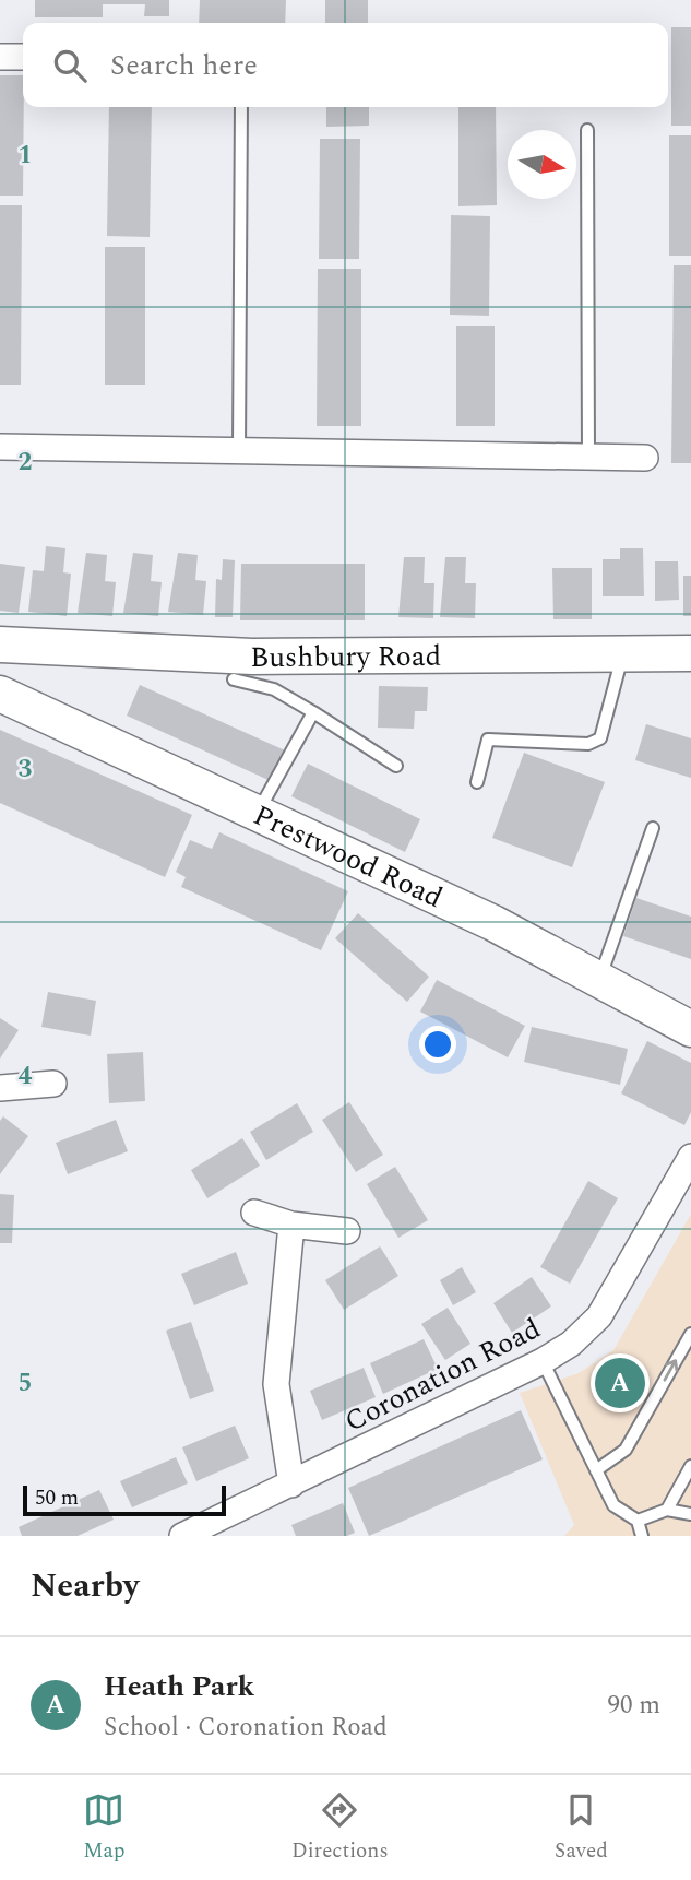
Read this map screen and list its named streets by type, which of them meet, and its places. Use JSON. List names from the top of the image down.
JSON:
{
  "streets": {
    "street": ["Bushbury Road", "Prestwood Road", "Coronation Road"]
  },
  "scale_bar": "50 m",
  "north": "right",
  "page": {
    "search": "Search here",
    "pins": "A",
    "scale": "50 m",
    "heading": "Nearby",
    "list": [
      {
        "mark": "A",
        "name": "Heath Park",
        "note": "School · Coronation Road",
        "value": "90 m"
      }
    ],
    "nav": ["Map", "Directions", "Saved"]
  },
  "grid": {
    "rows": [
      "1",
      "2",
      "3",
      "4",
      "5"
    ]
  }
}
